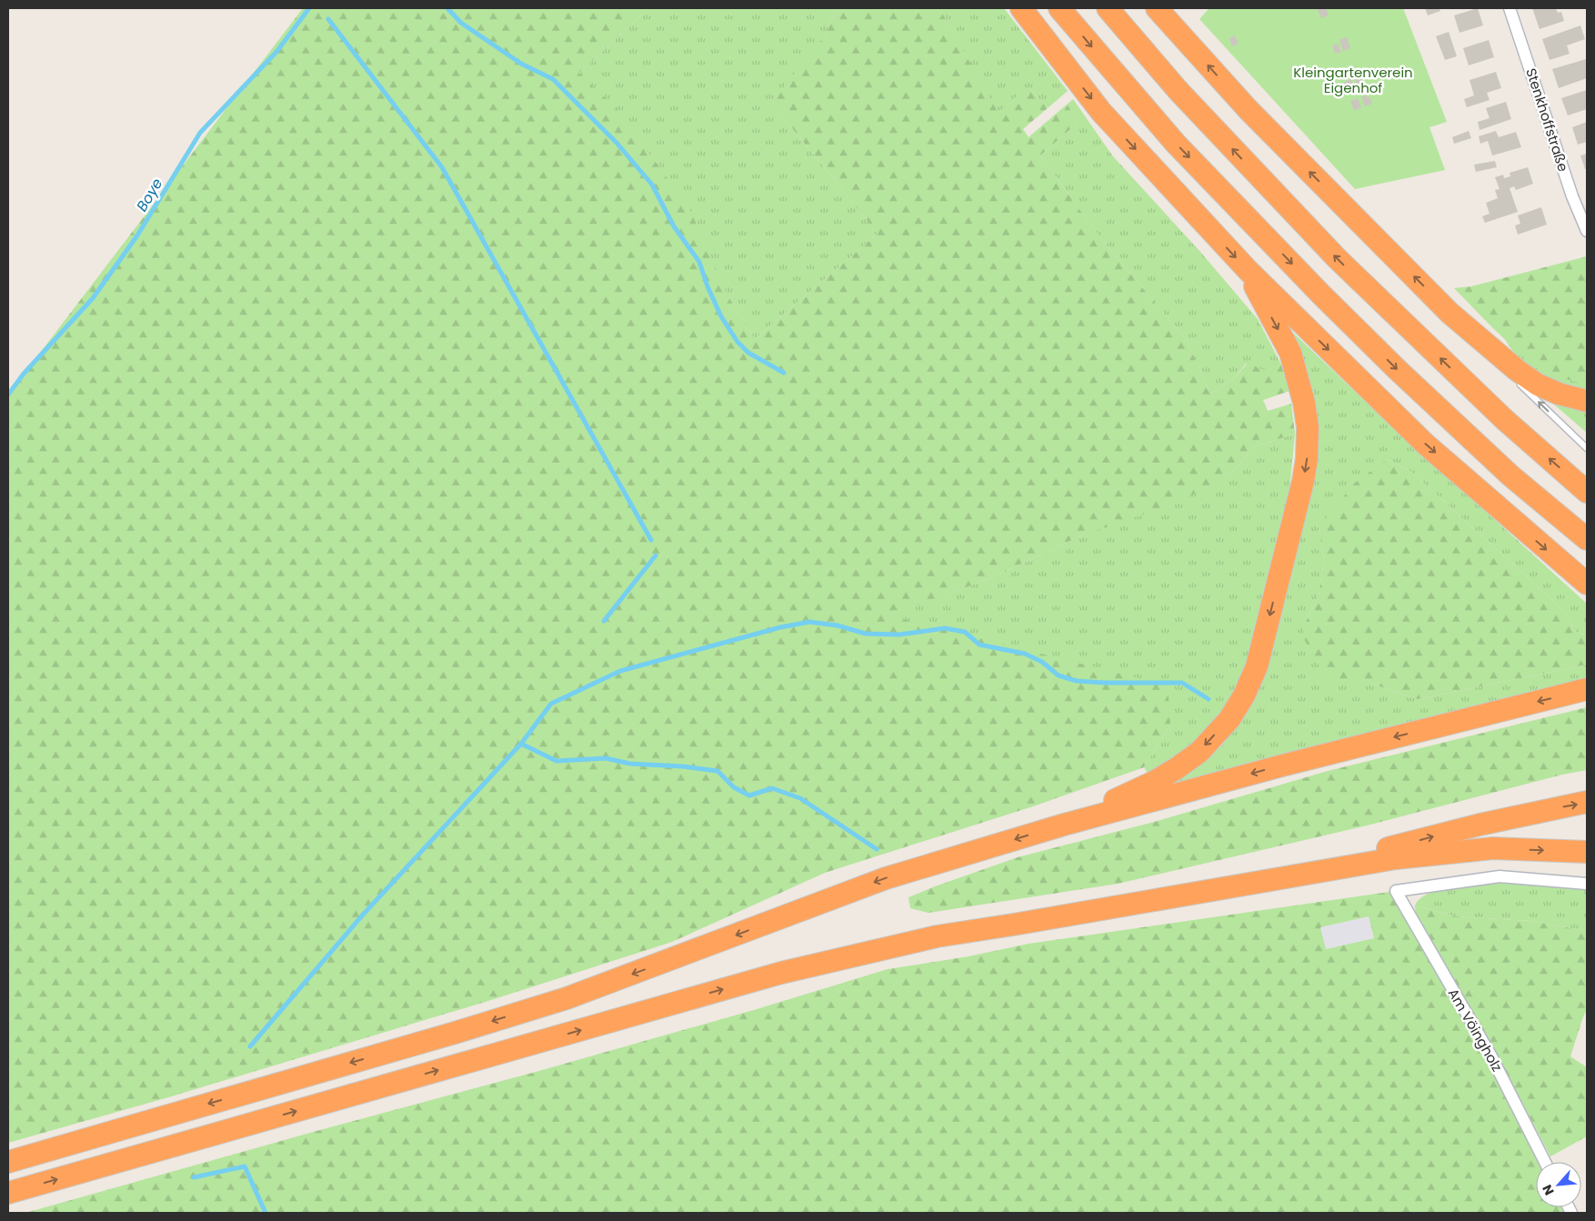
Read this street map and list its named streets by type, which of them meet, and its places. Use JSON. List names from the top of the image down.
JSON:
{
  "streets": {
    "street": ["Stenkhoffstraße", "Am Vöingholz"]
  },
  "water": ["Boye"],
  "parks": ["Kleingartenverein Eigenhof"],
  "north": "bottom left"
}
